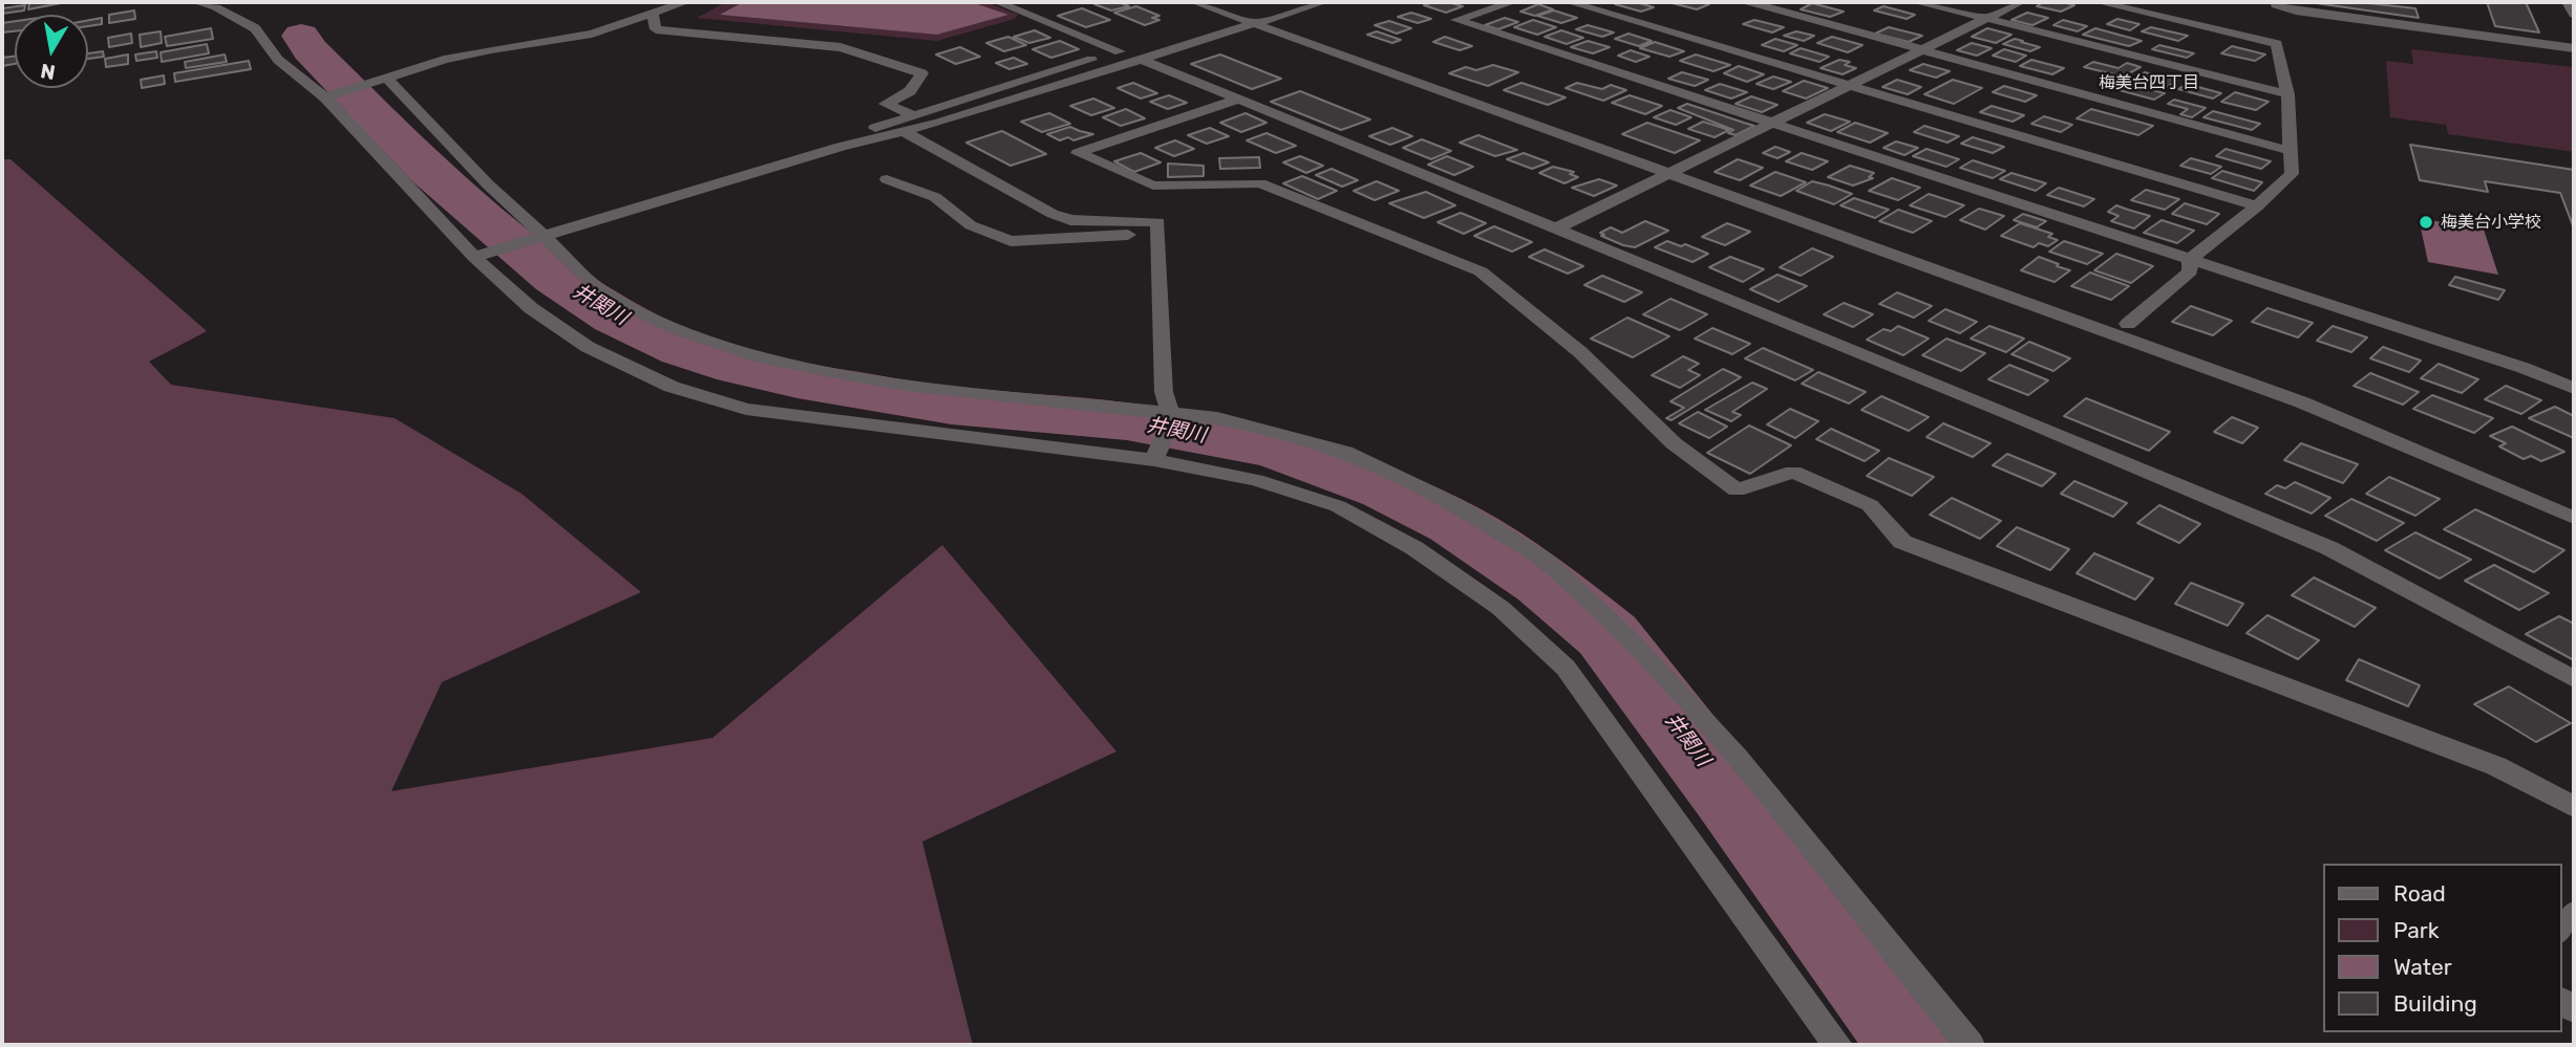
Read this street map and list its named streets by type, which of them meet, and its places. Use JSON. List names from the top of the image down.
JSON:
{
  "districts": ["梅美台四丁目"],
  "water": ["井関川"],
  "places": ["梅美台小学校"],
  "legend": [
    "Road",
    "Park",
    "Water",
    "Building"
  ],
  "north": "bottom"
}
